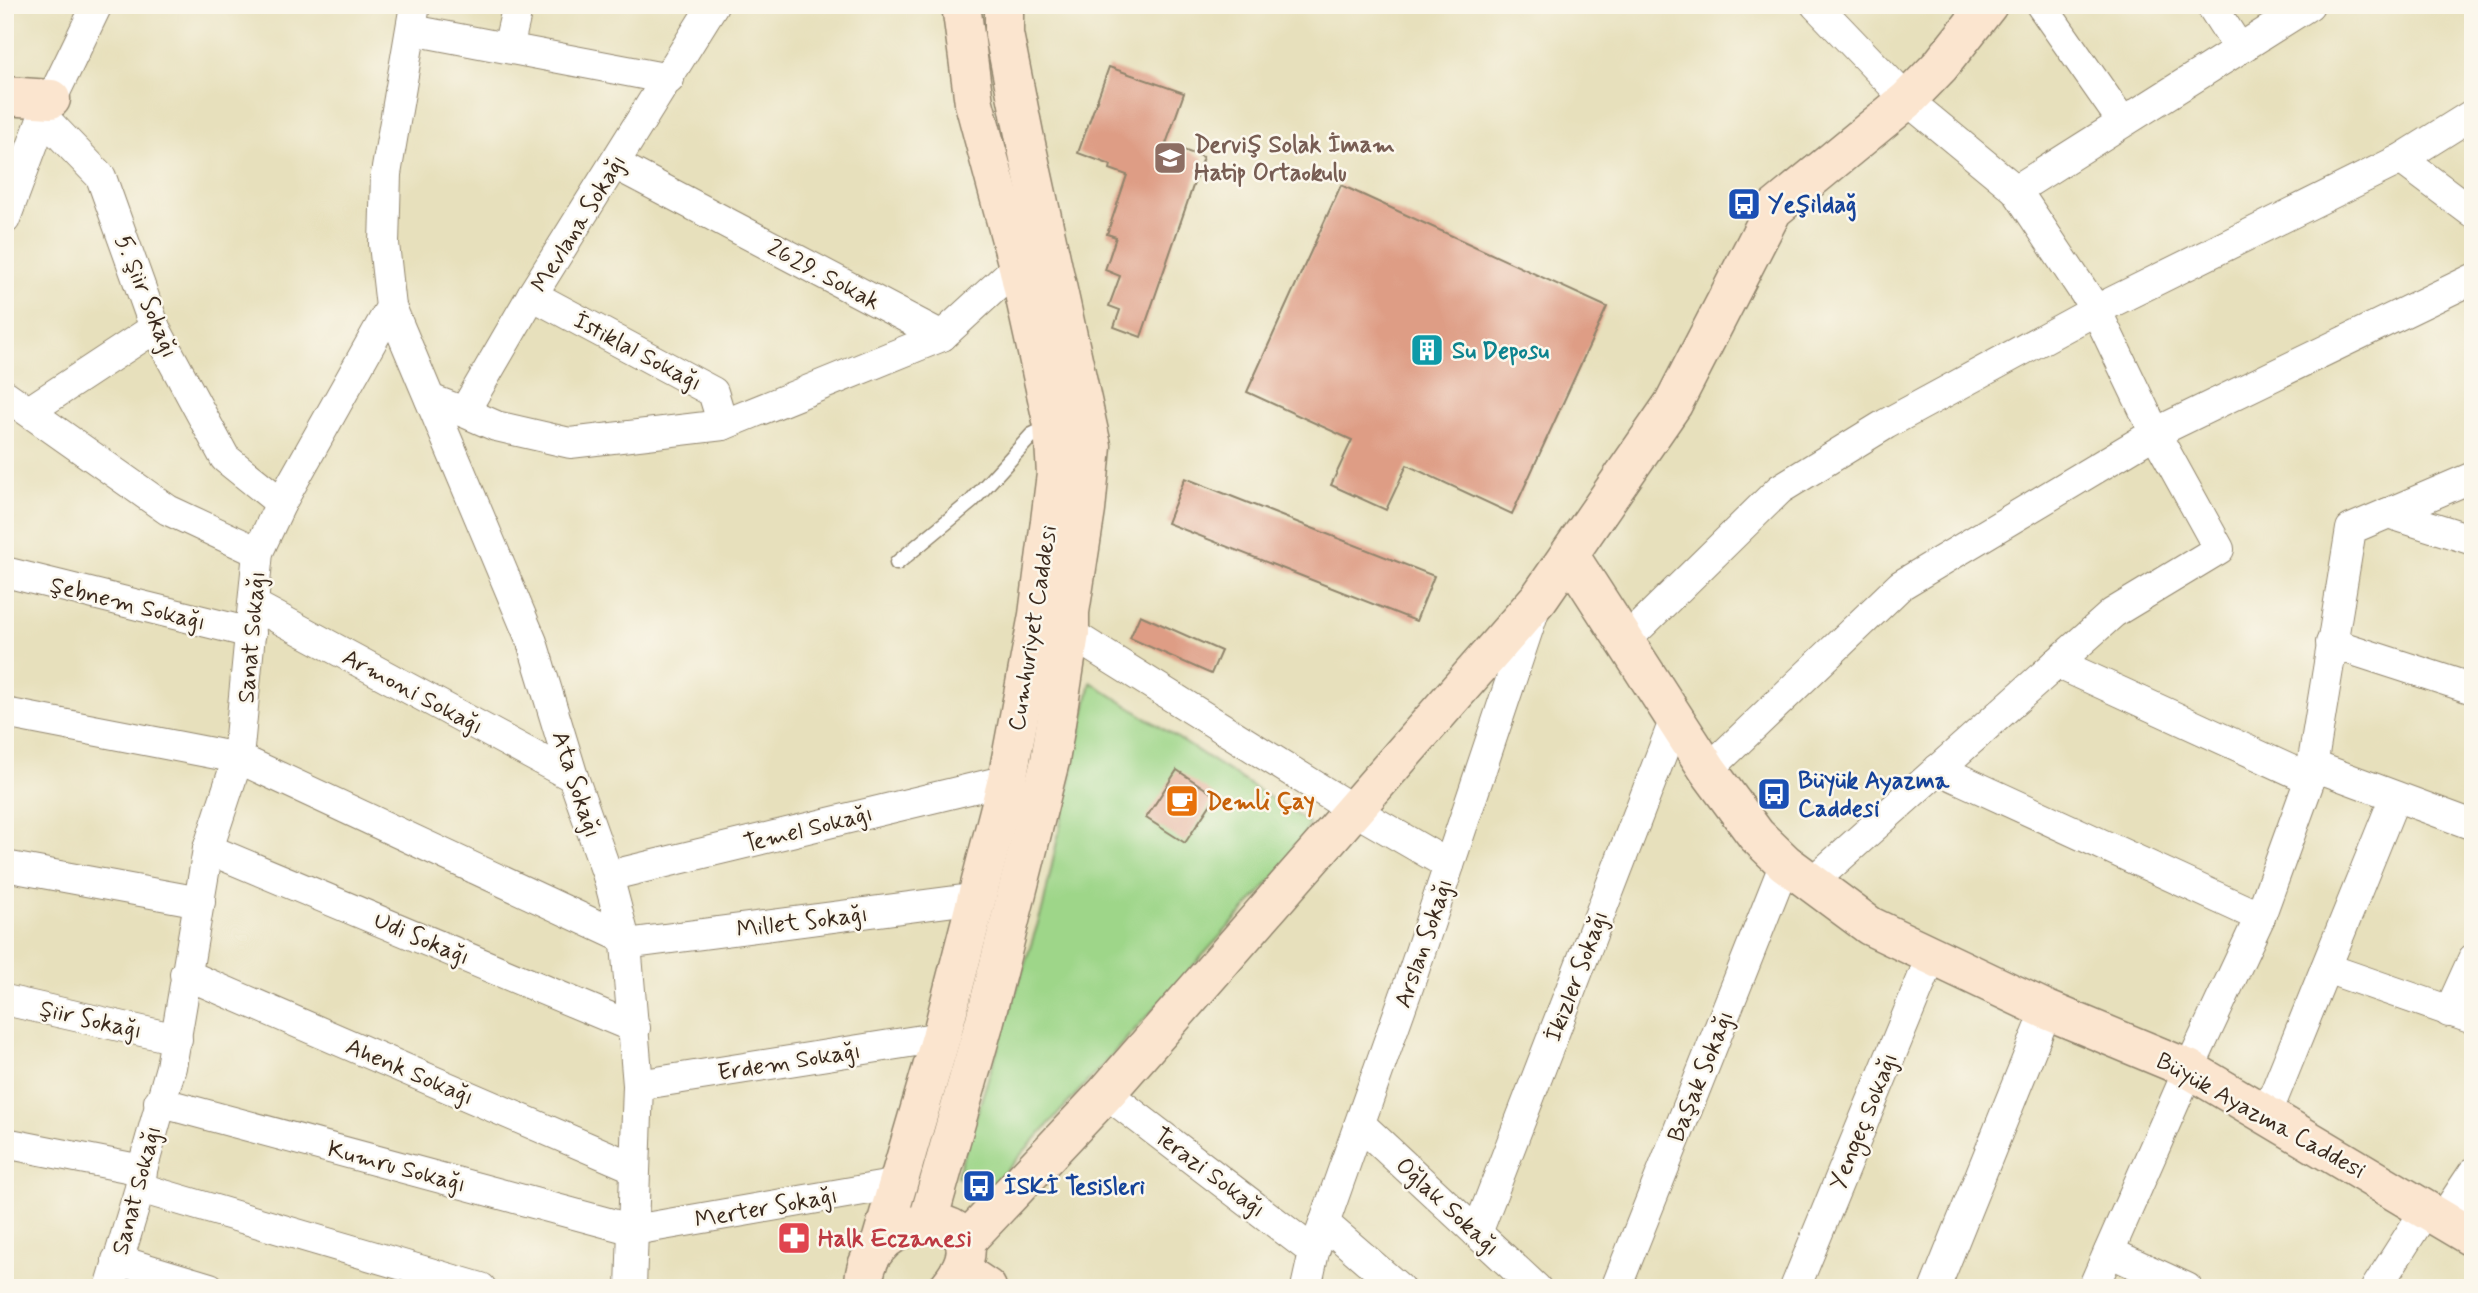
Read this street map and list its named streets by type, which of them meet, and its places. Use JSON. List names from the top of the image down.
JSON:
{
  "streets": {
    "main road": ["Cumhuriyet Caddesi", "Büyük Ayazma Caddesi"],
    "street": [
      "Mevlana Sokağı",
      "2629. Sokak",
      "5. Şiir Sokağı",
      "İstiklal Sokağı",
      "Şebnem Sokağı",
      "Sanat Sokağı",
      "Armoni Sokağı",
      "Ata Sokağı",
      "Temel Sokağı",
      "Millet Sokağı",
      "Udi Sokağı",
      "Arslan Sokağı",
      "İkizler Sokağı",
      "Şiir Sokağı",
      "Erdem Sokağı",
      "Ahenk Sokağı",
      "Başak Sokağı",
      "Yengeç Sokağı",
      "Kumru Sokağı",
      "Terazi Sokağı",
      "Oğlak Sokağı",
      "Merter Sokağı"
    ]
  },
  "crossings": [
    ["Mevlana Sokağı", "2629. Sokak"],
    ["Mevlana Sokağı", "İstiklal Sokağı"],
    ["5. Şiir Sokağı", "Sanat Sokağı"],
    ["Şebnem Sokağı", "Sanat Sokağı"],
    ["Şebnem Sokağı", "Armoni Sokağı"],
    ["Cumhuriyet Caddesi", "Temel Sokağı"],
    ["Cumhuriyet Caddesi", "Millet Sokağı"],
    ["Cumhuriyet Caddesi", "Erdem Sokağı"],
    ["Cumhuriyet Caddesi", "Merter Sokağı"],
    ["Sanat Sokağı", "Armoni Sokağı"],
    ["Sanat Sokağı", "Ata Sokağı"],
    ["Sanat Sokağı", "Udi Sokağı"],
    ["Sanat Sokağı", "Şiir Sokağı"],
    ["Sanat Sokağı", "Ahenk Sokağı"],
    ["Sanat Sokağı", "Kumru Sokağı"],
    ["Armoni Sokağı", "Ata Sokağı"],
    ["Ata Sokağı", "Temel Sokağı"],
    ["Ata Sokağı", "Millet Sokağı"],
    ["Ata Sokağı", "Udi Sokağı"],
    ["Ata Sokağı", "Erdem Sokağı"],
    ["Ata Sokağı", "Ahenk Sokağı"],
    ["Ata Sokağı", "Kumru Sokağı"],
    ["Ata Sokağı", "Merter Sokağı"],
    ["Arslan Sokağı", "Terazi Sokağı"],
    ["Arslan Sokağı", "Oğlak Sokağı"],
    ["İkizler Sokağı", "Büyük Ayazma Caddesi"],
    ["İkizler Sokağı", "Oğlak Sokağı"],
    ["Başak Sokağı", "Büyük Ayazma Caddesi"],
    ["Büyük Ayazma Caddesi", "Yengeç Sokağı"],
    ["Kumru Sokağı", "Merter Sokağı"]
  ],
  "places": {
    "school or university": ["Derviş Solak İmam Hatip Ortaokulu"],
    "bus stop": ["Yeşildağ", "Büyük Ayazma Caddesi", "İSKİ Tesisleri"],
    "building": ["Su Deposu"],
    "cafe": ["Demli Çay"],
    "pharmacy": ["Halk Eczanesi"]
  }
}
